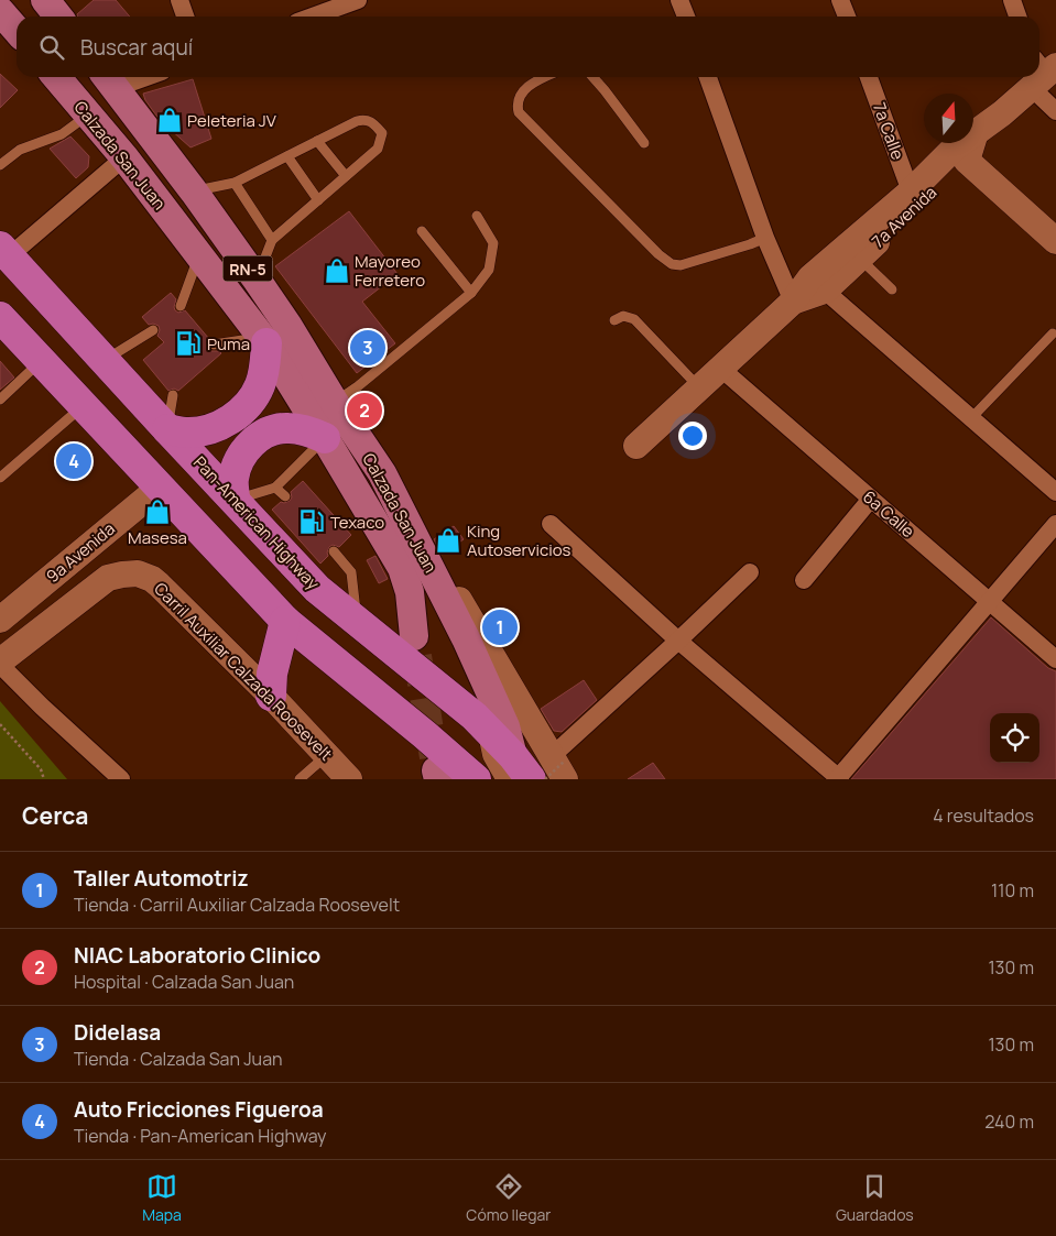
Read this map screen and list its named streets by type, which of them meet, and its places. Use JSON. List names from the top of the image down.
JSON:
{
  "streets": {
    "highway": ["Pan-American Highway"],
    "main road": [
      "Calzada San Juan",
      "7a Avenida",
      "RN-5",
      "9a Avenida",
      "Carril Auxiliar Calzada Roosevelt"
    ],
    "street": ["7a Calle", "6a Calle"]
  },
  "crossings": [
    ["7a Calle", "7a Avenida"],
    ["Calzada San Juan", "Pan-American Highway"],
    ["7a Avenida", "6a Calle"]
  ],
  "places": {
    "shop": [
      "Peleteria JV",
      "Mayoreo Ferretero",
      "Masesa",
      "King Autoservicios"
    ],
    "fuel station": ["Puma", "Texaco"]
  },
  "north": "top",
  "page": {
    "search": "Buscar aquí",
    "pins": [
      "3",
      "2",
      "4",
      "1"
    ],
    "heading": ["Cerca", "4 resultados"],
    "list": [
      {
        "mark": "1",
        "name": "Taller Automotriz",
        "note": "Tienda · Carril Auxiliar Calzada Roosevelt",
        "value": "110 m"
      },
      {
        "mark": "2",
        "name": "NIAC Laboratorio Clinico",
        "note": "Hospital · Calzada San Juan",
        "value": "130 m"
      },
      {
        "mark": "3",
        "name": "Didelasa",
        "note": "Tienda · Calzada San Juan",
        "value": "130 m"
      },
      {
        "mark": "4",
        "name": "Auto Fricciones Figueroa",
        "note": "Tienda · Pan-American Highway",
        "value": "240 m"
      }
    ],
    "nav": ["Mapa", "Cómo llegar", "Guardados"]
  }
}
